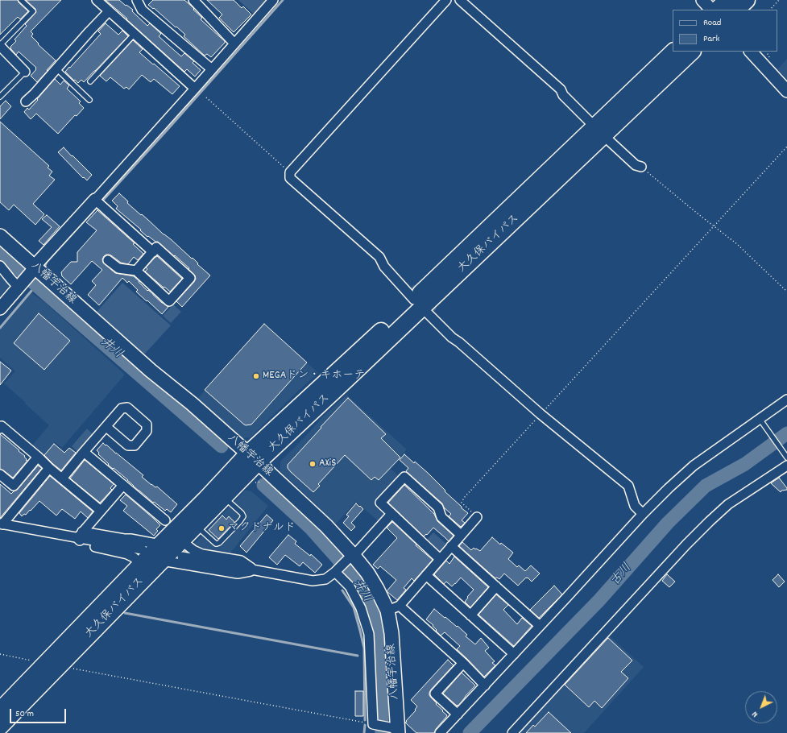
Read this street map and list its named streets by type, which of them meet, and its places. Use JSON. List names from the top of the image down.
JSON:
{
  "streets": {
    "highway": ["大久保バイパス"],
    "main road": ["八幡宇治線"]
  },
  "crossings": [
    ["大久保バイパス", "八幡宇治線"]
  ],
  "water": ["井川", "古川"],
  "places": ["MEGAドン・キホーテ", "AXiS", "マクドナルド"],
  "legend": ["Road", "Park"],
  "scale_bar": "50 m",
  "north": "bottom left"
}
